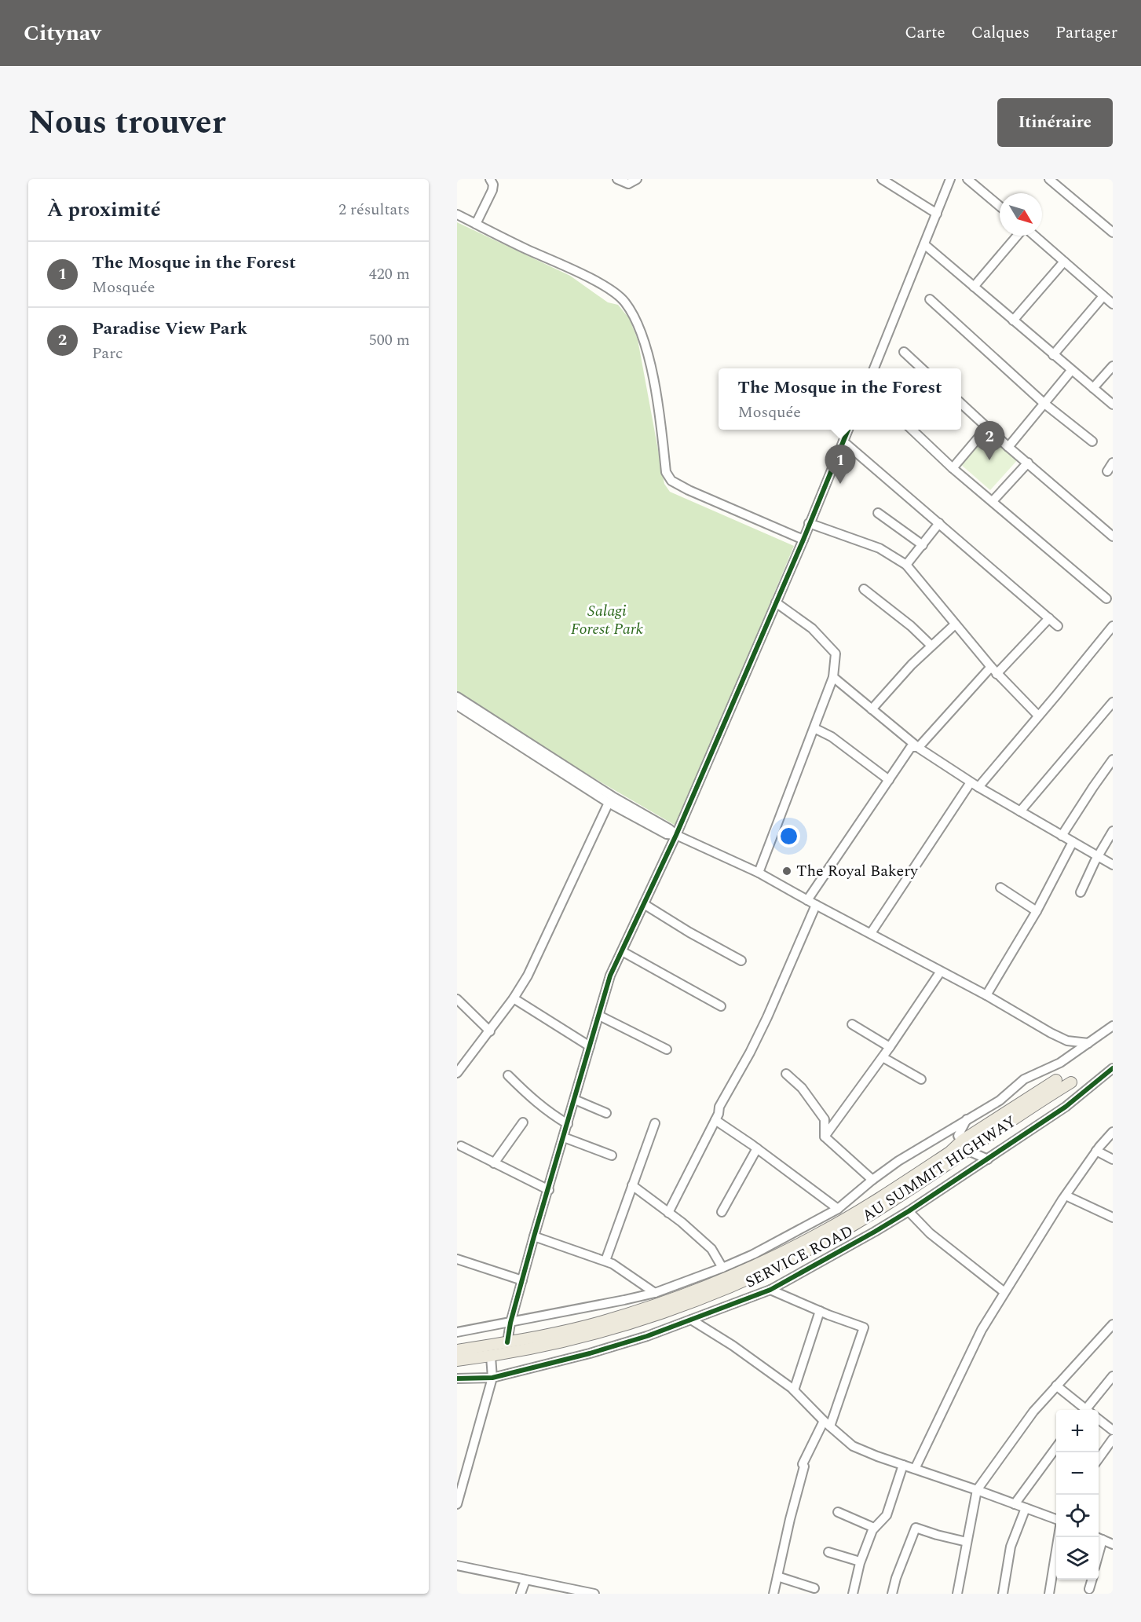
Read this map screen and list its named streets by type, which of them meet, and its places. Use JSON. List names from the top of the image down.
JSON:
{
  "streets": {
    "main road": ["AU SUMMIT HIGHWAY"],
    "street": ["SERVICE ROAD"]
  },
  "parks": ["Salagi Forest Park"],
  "places": ["The Royal Bakery"],
  "north": "bottom right",
  "page": {
    "header": "Citynav",
    "nav": ["Carte", "Calques", "Partager"],
    "title": "Nous trouver",
    "buttons": "Itinéraire",
    "heading": ["À proximité", "2 résultats"],
    "list": [
      {
        "mark": "1",
        "name": "The Mosque in the Forest",
        "note": "Mosquée",
        "value": "420 m"
      },
      {
        "mark": "2",
        "name": "Paradise View Park",
        "note": "Parc",
        "value": "500 m"
      }
    ],
    "popup": ["The Mosque in the Forest", "Mosquée"],
    "pins": ["2", "1"],
    "map_buttons": ["+", "−"]
  }
}
